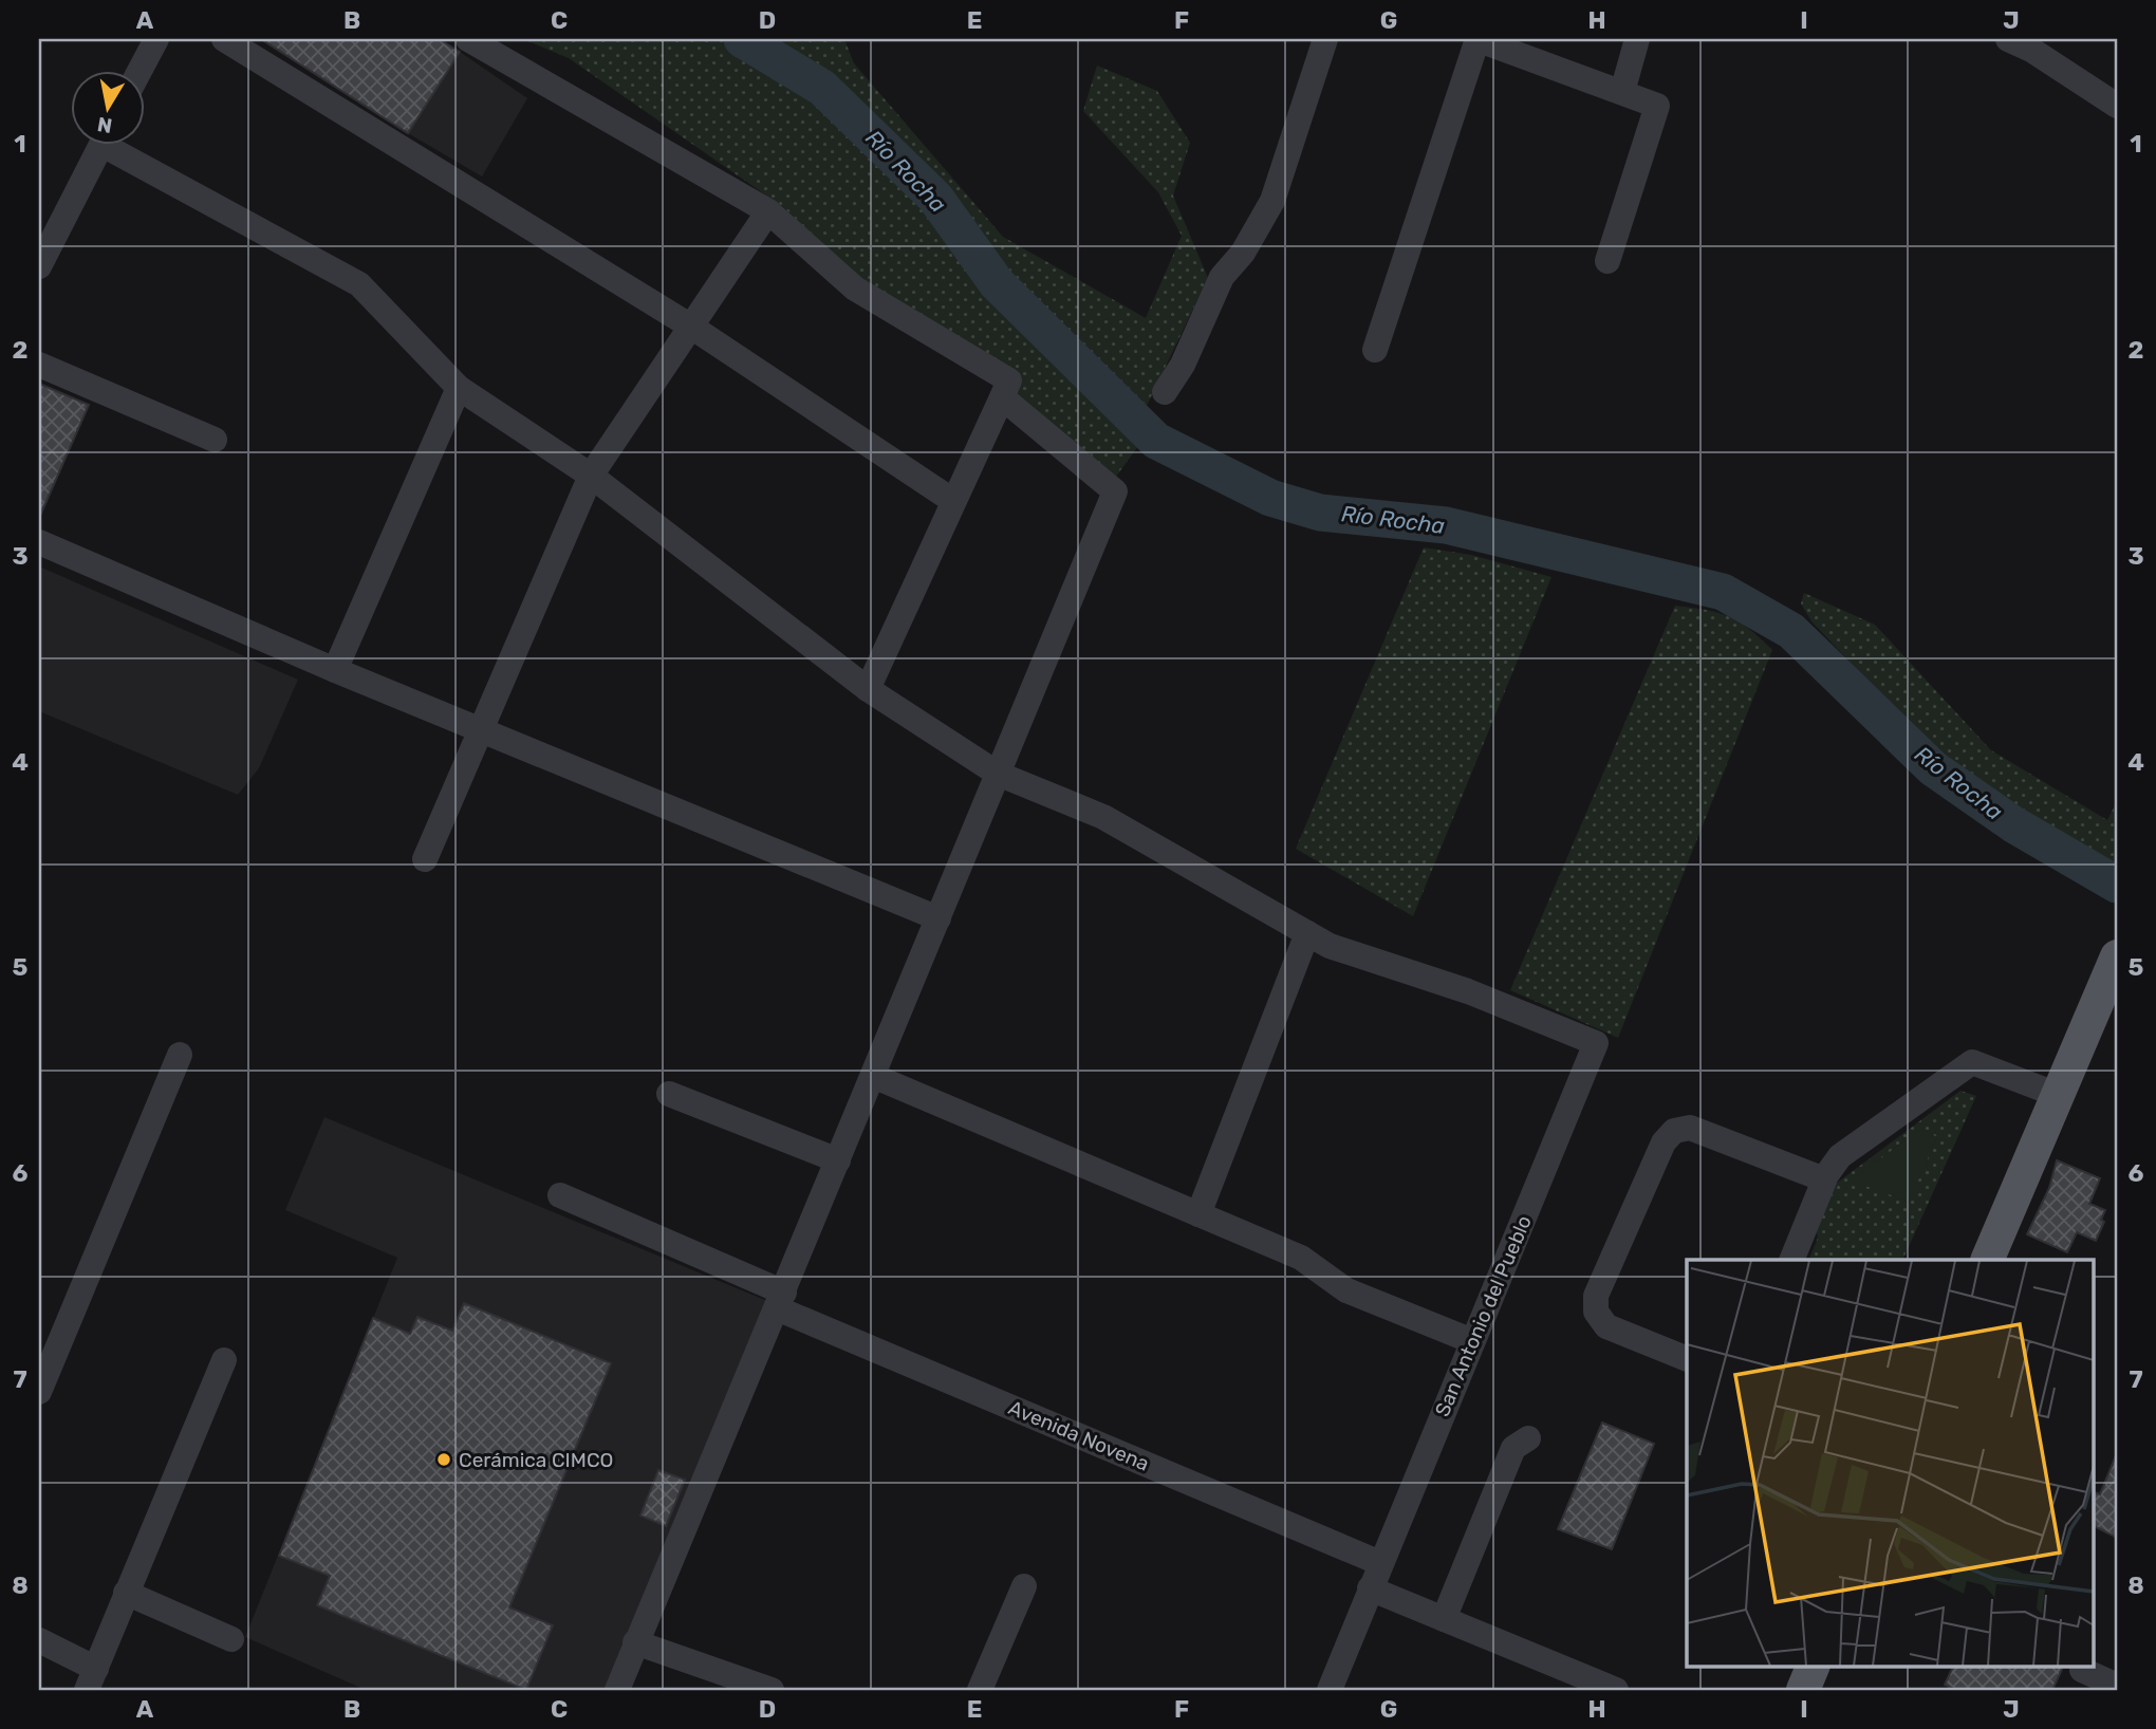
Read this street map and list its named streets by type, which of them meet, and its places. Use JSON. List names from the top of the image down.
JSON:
{
  "streets": {
    "street": ["San Antonio del Pueblo", "Avenida Novena"]
  },
  "crossings": [
    ["San Antonio del Pueblo", "Avenida Novena"]
  ],
  "water": ["Río Rocha"],
  "places": ["Cerámica CIMCO"],
  "north": "bottom",
  "grid": {
    "columns": [
      "A",
      "B",
      "C",
      "D",
      "E",
      "F",
      "G",
      "H",
      "I",
      "J"
    ],
    "rows": [
      "1",
      "2",
      "3",
      "4",
      "5",
      "6",
      "7",
      "8"
    ]
  }
}
